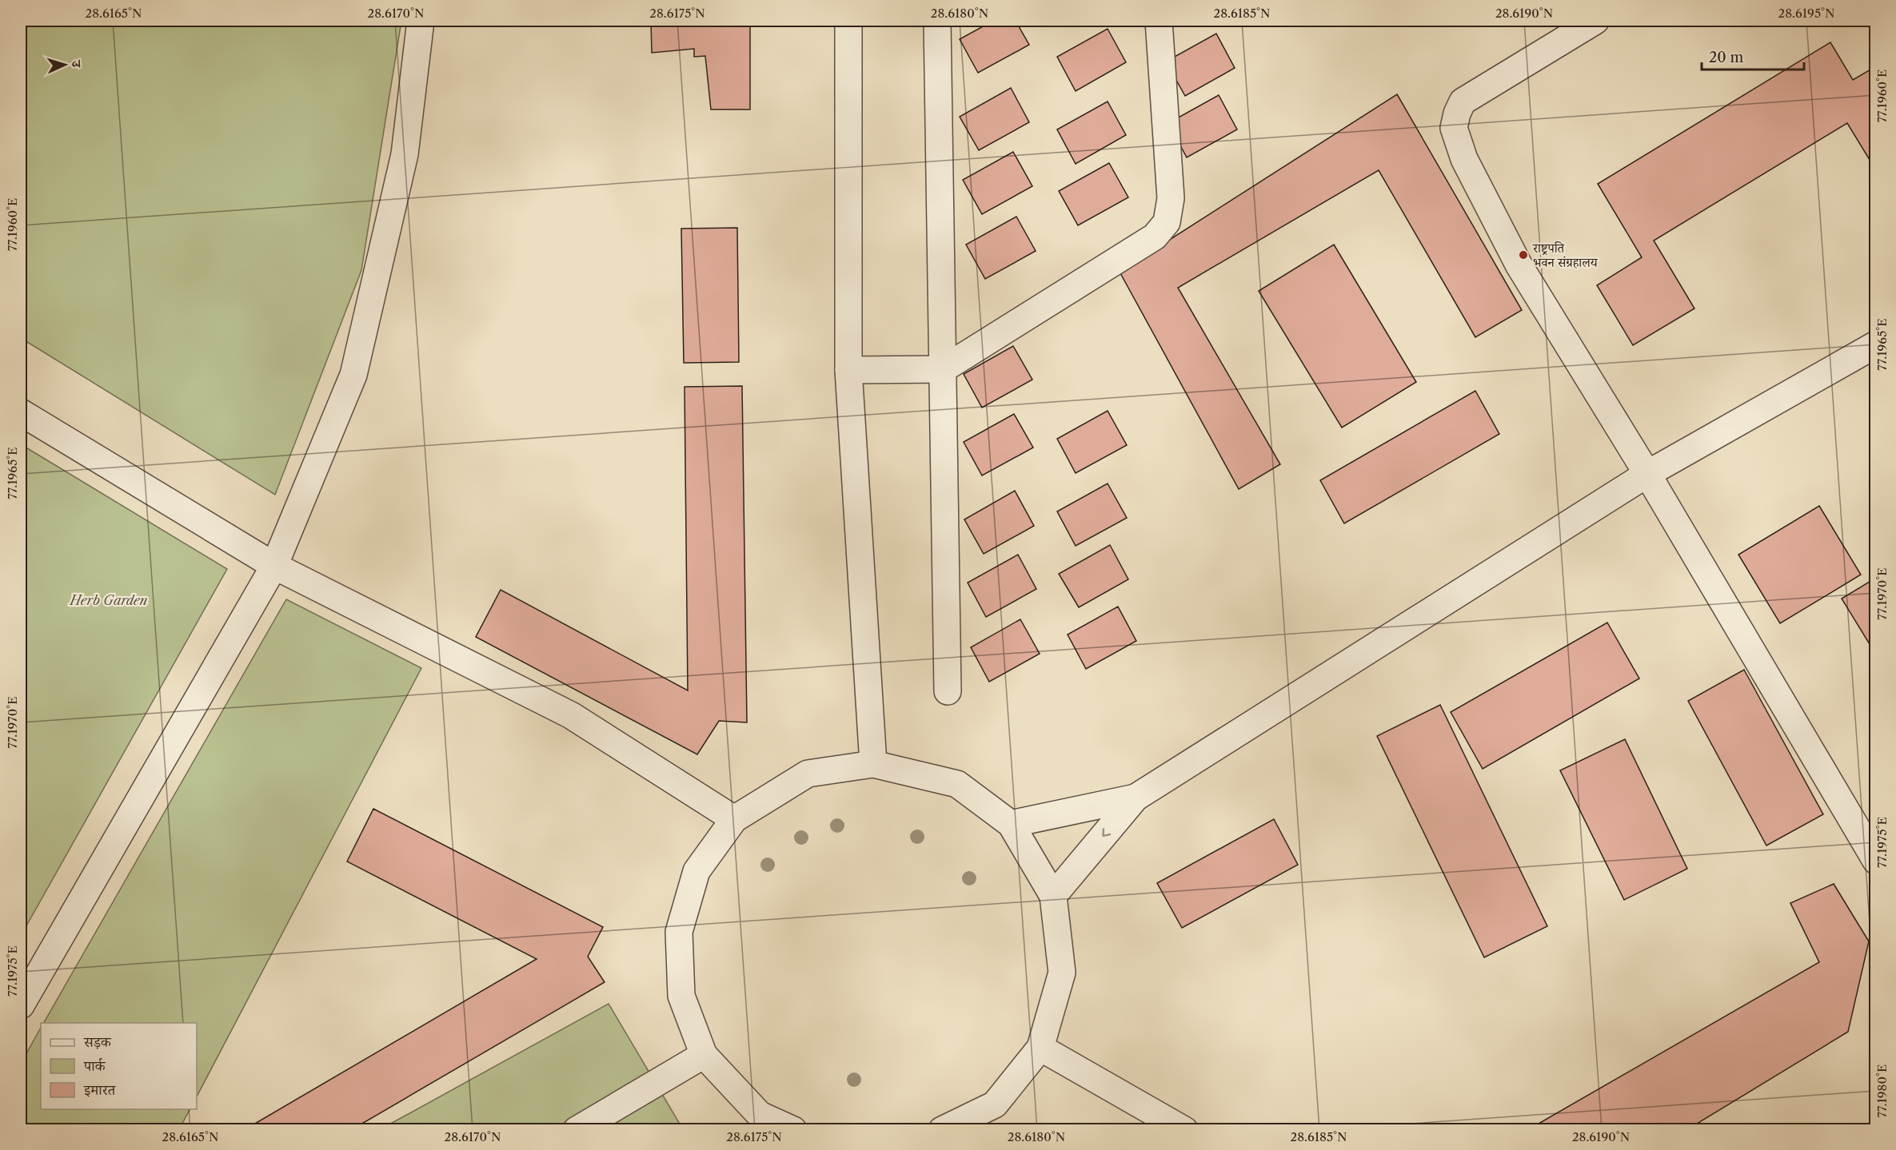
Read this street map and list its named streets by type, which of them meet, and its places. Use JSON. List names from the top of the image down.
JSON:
{
  "parks": ["Herb Garden"],
  "places": ["राष्ट्रपति भवन संग्रहालय"],
  "legend": ["सड़क", "पार्क", "इमारत"],
  "scale_bar": "20 m",
  "north": "right",
  "coordinates": [
    "28.6165°N",
    "28.6170°N",
    "28.6175°N",
    "28.6180°N",
    "28.6185°N",
    "28.6190°N",
    "28.6195°N",
    "77.1960°E",
    "77.1965°E",
    "77.1970°E",
    "77.1975°E",
    "77.1980°E"
  ]
}
